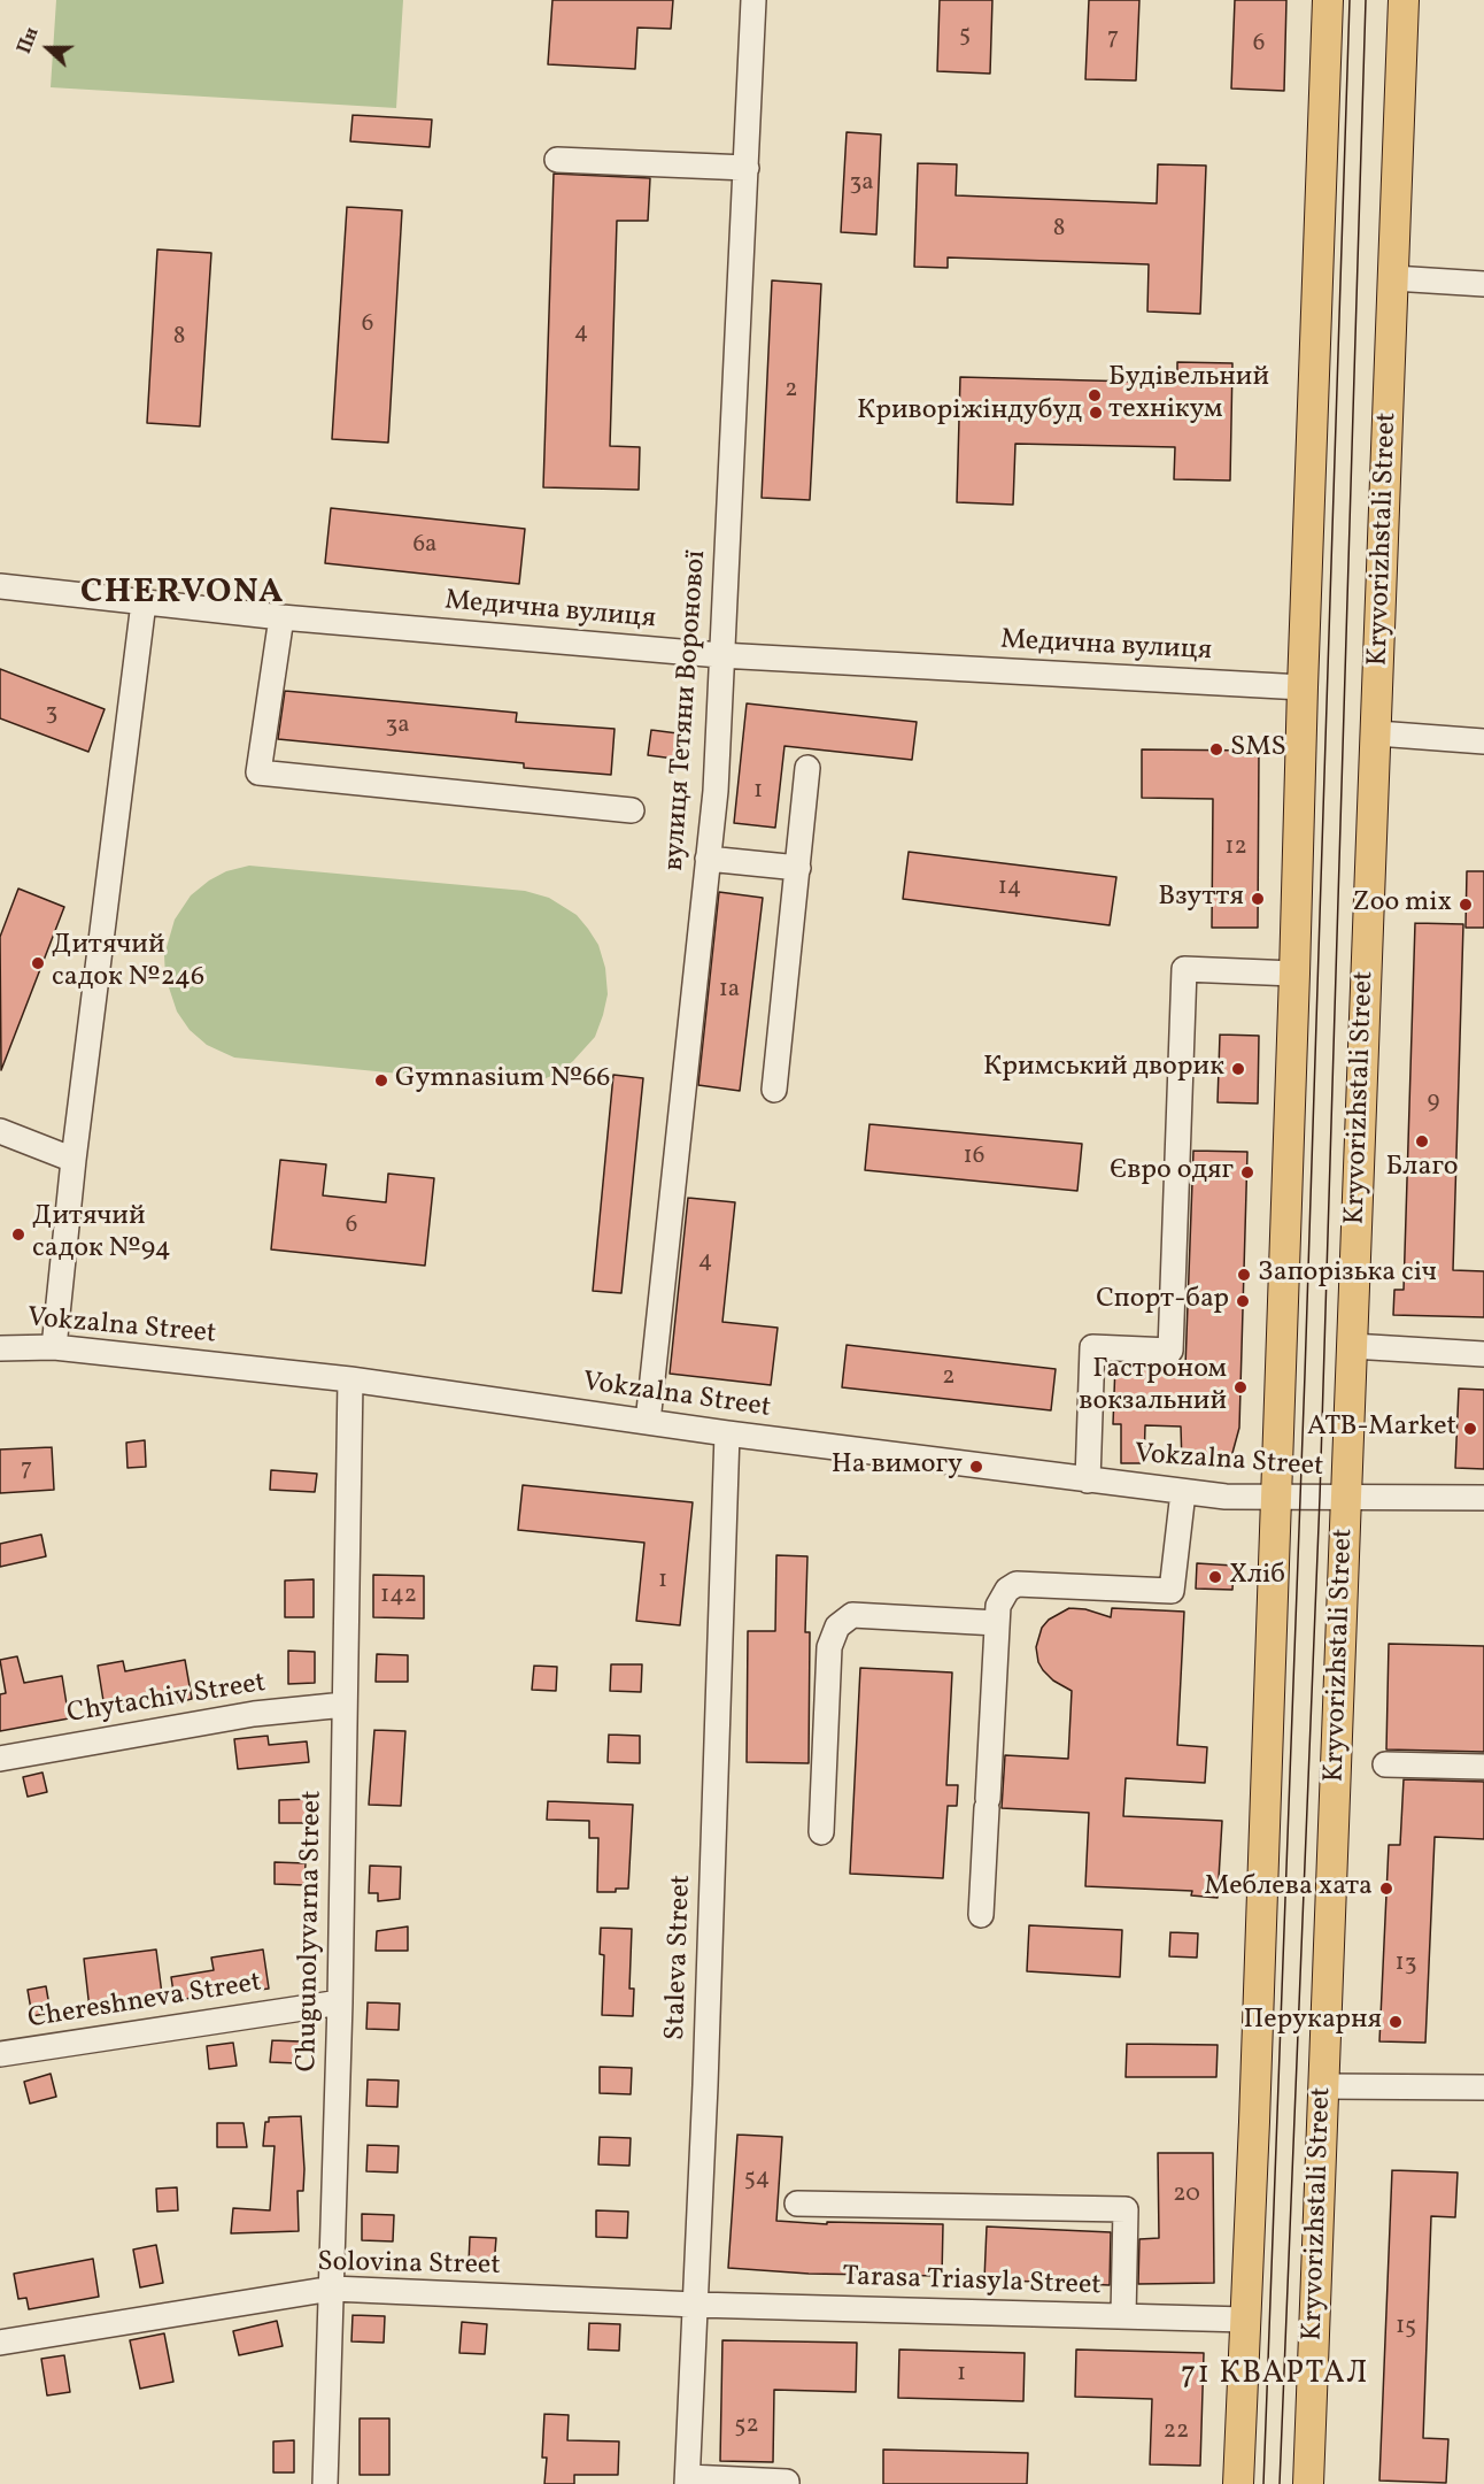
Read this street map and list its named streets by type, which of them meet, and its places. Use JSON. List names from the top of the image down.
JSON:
{
  "streets": {
    "main road": ["Kryvorizhstali Street"],
    "street": [
      "Медична вулиця",
      "вулиця Тетяни Воронової",
      "Vokzalna Street",
      "Chytachiv Street",
      "Chugunolyvarna Street",
      "Staleva Street",
      "Chereshneva Street",
      "Solovina Street",
      "Tarasa Triasyla Street"
    ]
  },
  "crossings": [
    ["Kryvorizhstali Street", "Vokzalna Street"],
    ["Медична вулиця", "вулиця Тетяни Воронової"],
    ["вулиця Тетяни Воронової", "Vokzalna Street"],
    ["Vokzalna Street", "Chugunolyvarna Street"],
    ["Vokzalna Street", "Staleva Street"],
    ["Chytachiv Street", "Chugunolyvarna Street"],
    ["Chugunolyvarna Street", "Chereshneva Street"],
    ["Chugunolyvarna Street", "Solovina Street"],
    ["Staleva Street", "Solovina Street"],
    ["Staleva Street", "Tarasa Triasyla Street"],
    ["Solovina Street", "Tarasa Triasyla Street"]
  ],
  "districts": ["CHERVONA", "71 КВАРТАЛ"],
  "places": [
    "Будівельний технікум",
    "Криворіжіндубуд",
    "SMS",
    "Взуття",
    "Zoo mix",
    "Дитячий садок №246",
    "Кримський дворик",
    "Gymnasium №66",
    "Благо",
    "Євро одяг",
    "Дитячий садок №94",
    "Запорізька січ",
    "Спорт-бар",
    "Гастроном вокзальний",
    "ATB-Market",
    "На вимогу",
    "Хліб",
    "Меблева хата",
    "Перукарня"
  ],
  "house_numbers": [
    "5",
    "7",
    "6",
    "3а",
    "8",
    "6",
    "4",
    "8",
    "2",
    "6а",
    "3",
    "3а",
    "1",
    "12",
    "14",
    "1а",
    "9",
    "16",
    "6",
    "4",
    "2",
    "7",
    "1",
    "142",
    "13",
    "54",
    "20",
    "15",
    "1",
    "52",
    "22"
  ],
  "north": "left"
}
